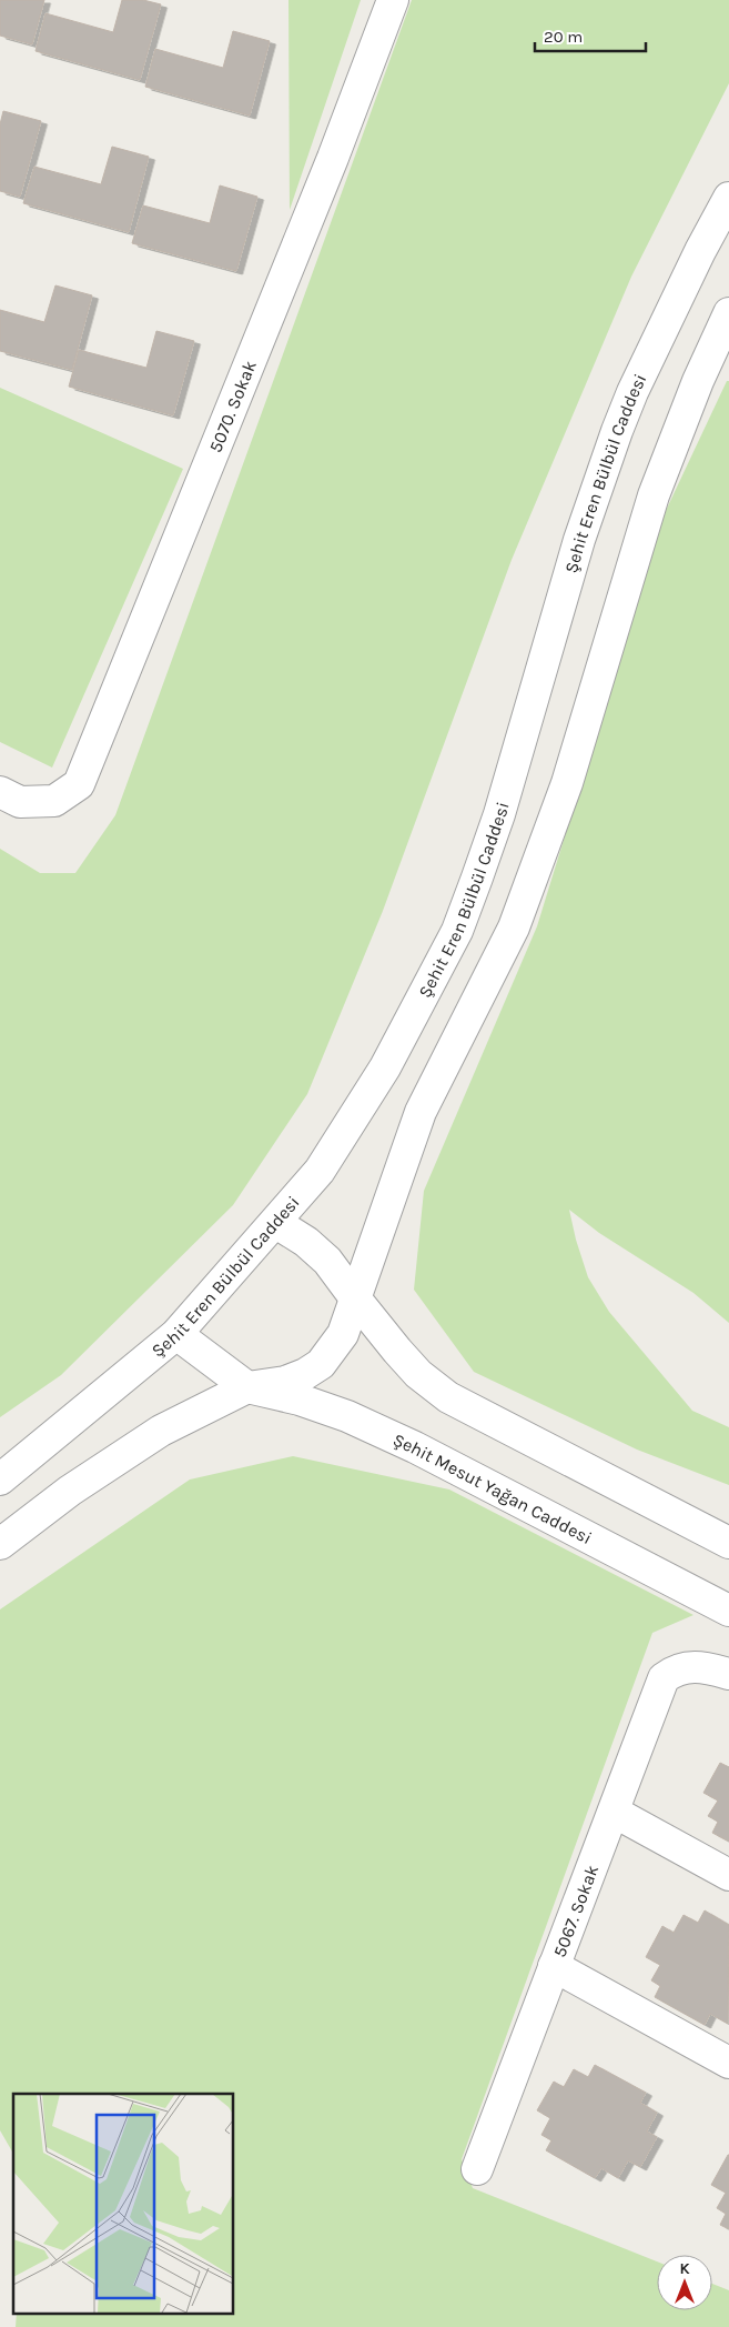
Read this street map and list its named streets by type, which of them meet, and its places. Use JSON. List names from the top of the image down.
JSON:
{
  "streets": {
    "street": [
      "5070. Sokak",
      "Şehit Eren Bülbül Caddesi",
      "Şehit Mesut Yağan Caddesi",
      "5067. Sokak"
    ]
  },
  "scale_bar": "20 m",
  "north": "top"
}
